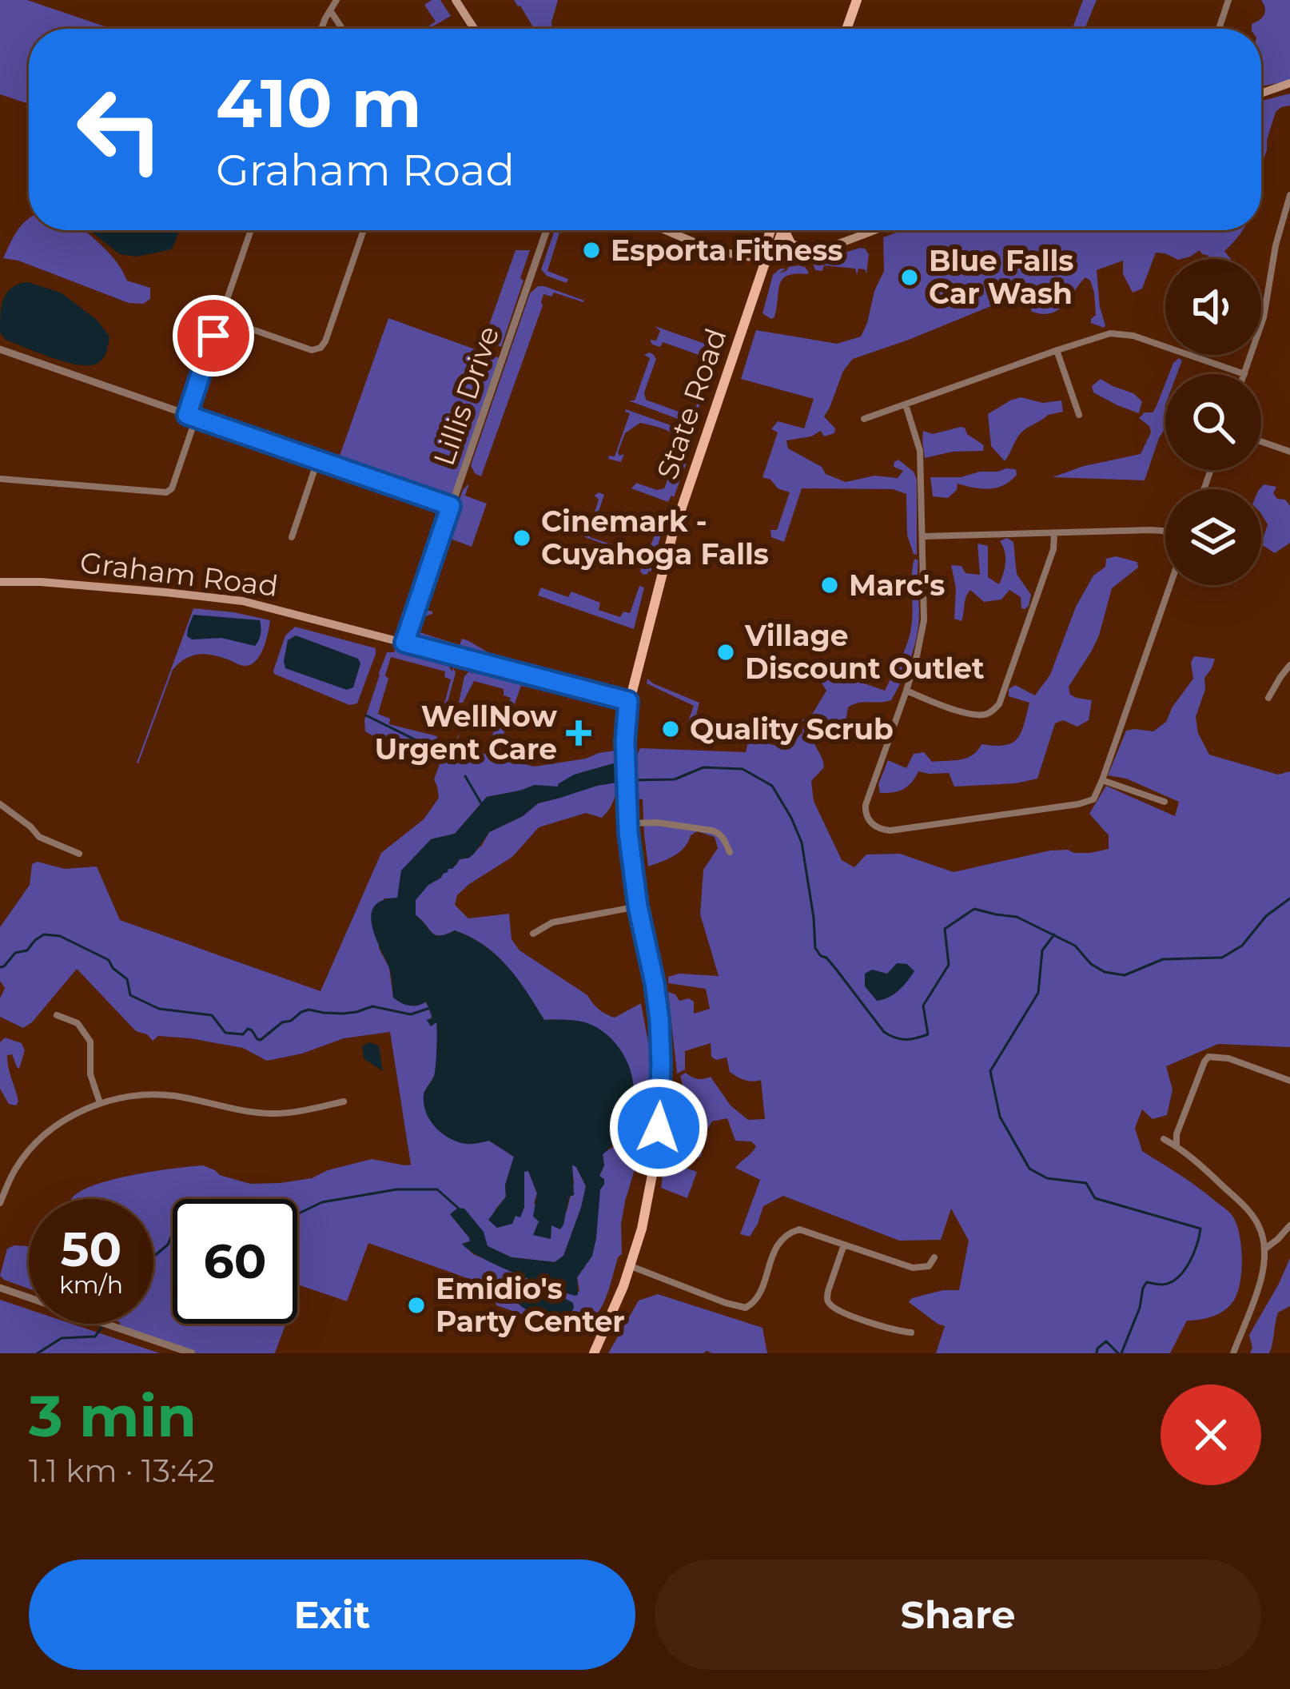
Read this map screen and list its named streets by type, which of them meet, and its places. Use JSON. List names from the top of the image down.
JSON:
{
  "streets": {
    "main road": ["State Road", "Graham Road"],
    "street": ["Lillis Drive"]
  },
  "crossings": [
    ["Lillis Drive", "Graham Road"],
    ["State Road", "Graham Road"]
  ],
  "places": {
    "other": [
      "Esporta Fitness",
      "Blue Falls Car Wash",
      "Cinemark - Cuyahoga Falls",
      "Marc's",
      "Village Discount Outlet",
      "Quality Scrub",
      "Emidio's Party Center"
    ],
    "health": ["WellNow Urgent Care"]
  },
  "page": {
    "turn": ["410 m", "Graham Road"],
    "speed": "50 km/h",
    "limit": "60",
    "heading": ["3 min", "1.1 km · 13:42"],
    "buttons": ["Exit", "Share"]
  }
}
